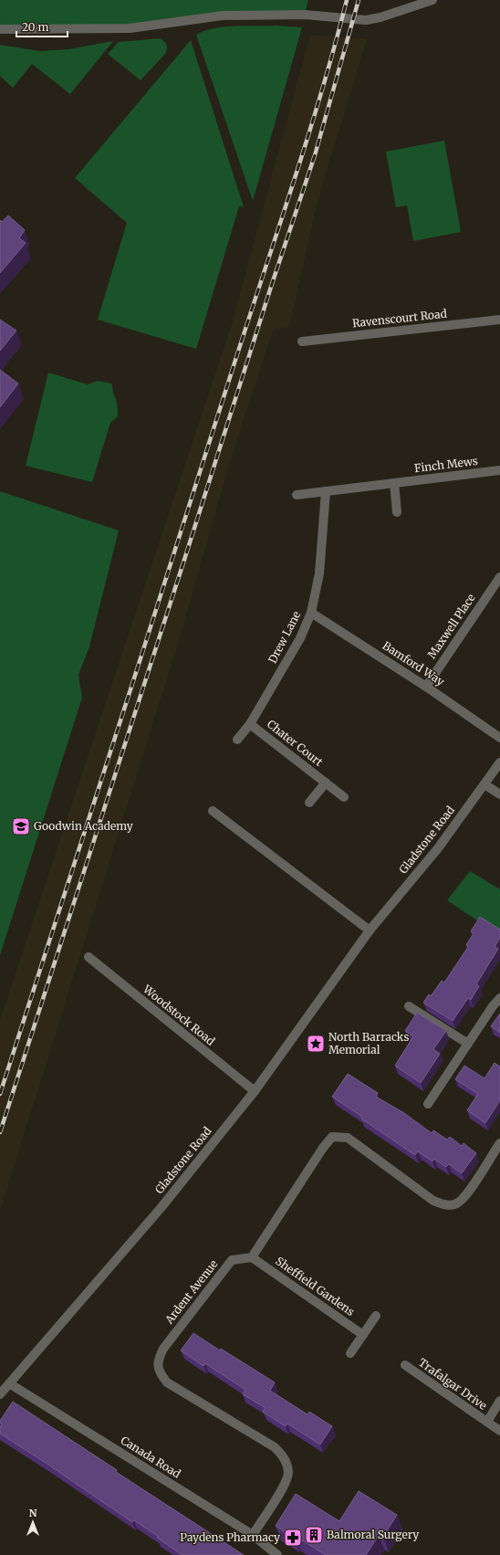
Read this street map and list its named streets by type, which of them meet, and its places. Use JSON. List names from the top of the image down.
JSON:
{
  "streets": {
    "street": [
      "Ravenscourt Road",
      "Finch Mews",
      "Maxwell Place",
      "Drew Lane",
      "Bamford Way",
      "Chater Court",
      "Gladstone Road",
      "Woodstock Road",
      "Sheffield Gardens",
      "Ardent Avenue",
      "Trafalgar Drive",
      "Canada Road"
    ]
  },
  "crossings": [
    ["Finch Mews", "Drew Lane"],
    ["Maxwell Place", "Bamford Way"],
    ["Drew Lane", "Bamford Way"],
    ["Drew Lane", "Chater Court"],
    ["Gladstone Road", "Woodstock Road"],
    ["Gladstone Road", "Canada Road"],
    ["Sheffield Gardens", "Ardent Avenue"],
    ["Ardent Avenue", "Canada Road"]
  ],
  "places": {
    "school or university": ["Goodwin Academy"],
    "place": ["North Barracks Memorial"],
    "building": ["Balmoral Surgery"],
    "pharmacy": ["Paydens Pharmacy"]
  },
  "scale_bar": "20 m",
  "north": "top"
}
